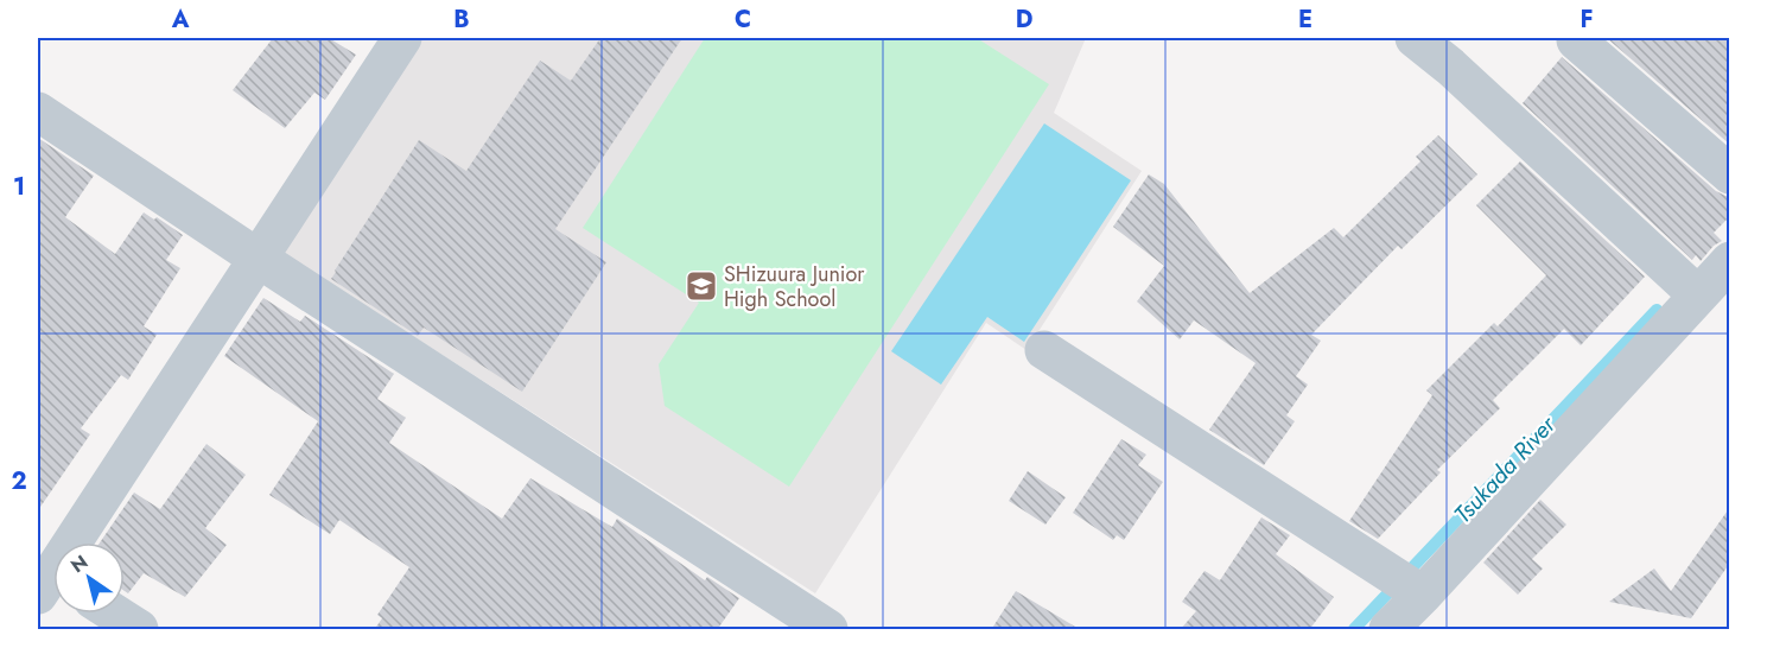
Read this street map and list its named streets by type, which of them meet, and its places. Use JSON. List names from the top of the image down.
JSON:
{
  "water": ["Tsukada River"],
  "places": {
    "school or university": ["SHizuura Junior High School"]
  },
  "north": "top left",
  "grid": {
    "columns": [
      "A",
      "B",
      "C",
      "D",
      "E",
      "F"
    ],
    "rows": ["1", "2"]
  }
}
